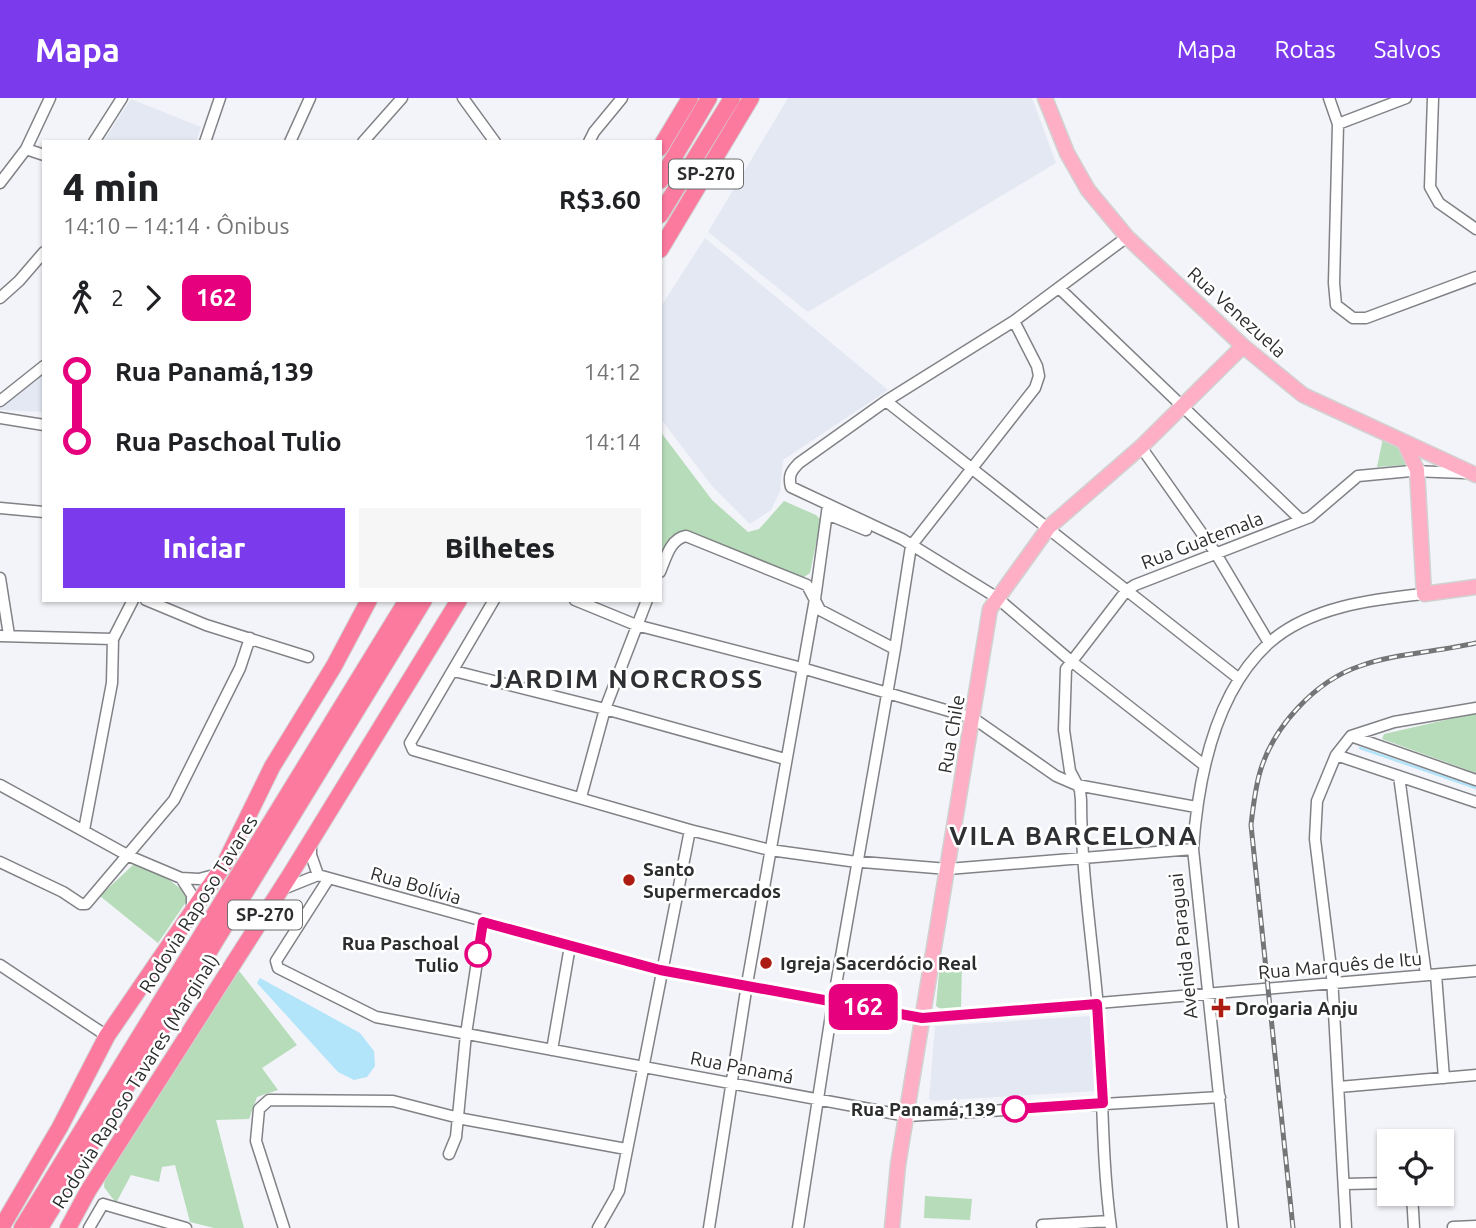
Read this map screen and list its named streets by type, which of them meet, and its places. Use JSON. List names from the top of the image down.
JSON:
{
  "streets": {
    "highway": ["SP-270", "Rodovia Raposo Tavares", "Rodovia Raposo Tavares (Marginal)"],
    "main road": ["Rua Venezuela", "Rua Chile", "Avenida Paraguai"],
    "street": [
      "Rua Guatemala",
      "Rua Bolívia",
      "Rua Marquês de Itu",
      "Rua Panamá"
    ]
  },
  "crossings": [
    ["Rua Venezuela", "Rua Guatemala"],
    ["Rua Venezuela", "Rua Chile"],
    ["Rua Guatemala", "Rua Bolívia"],
    ["Rua Guatemala", "Rua Panamá"],
    ["Rua Chile", "Rua Bolívia"],
    ["Rua Chile", "Rua Panamá"],
    ["Rua Bolívia", "Avenida Paraguai"],
    ["Rua Bolívia", "Rua Marquês de Itu"],
    ["Rua Bolívia", "Rua Panamá"],
    ["Avenida Paraguai", "Rua Marquês de Itu"],
    ["Avenida Paraguai", "Rua Panamá"]
  ],
  "districts": ["JARDIM NORCROSS", "VILA BARCELONA"],
  "places": {
    "other": [
      "Santo Supermercados",
      "Rua Paschoal Tulio",
      "Igreja Sacerdócio Real",
      "Rua Panamá,139"
    ],
    "health": ["Drogaria Anju"]
  },
  "lines": ["bus line 162"],
  "page": {
    "header": "Mapa",
    "nav": ["Mapa", "Rotas", "Salvos"],
    "on_map": "162",
    "heading": ["4 min", "14:10 – 14:14 · Ônibus", "R$3.60"],
    "legs": ["2", "162"],
    "list": [
      {
        "name": "Rua Panamá,139",
        "value": "14:12"
      },
      {
        "name": "Rua Paschoal Tulio",
        "value": "14:14"
      }
    ],
    "buttons": ["Iniciar", "Bilhetes"]
  }
}
